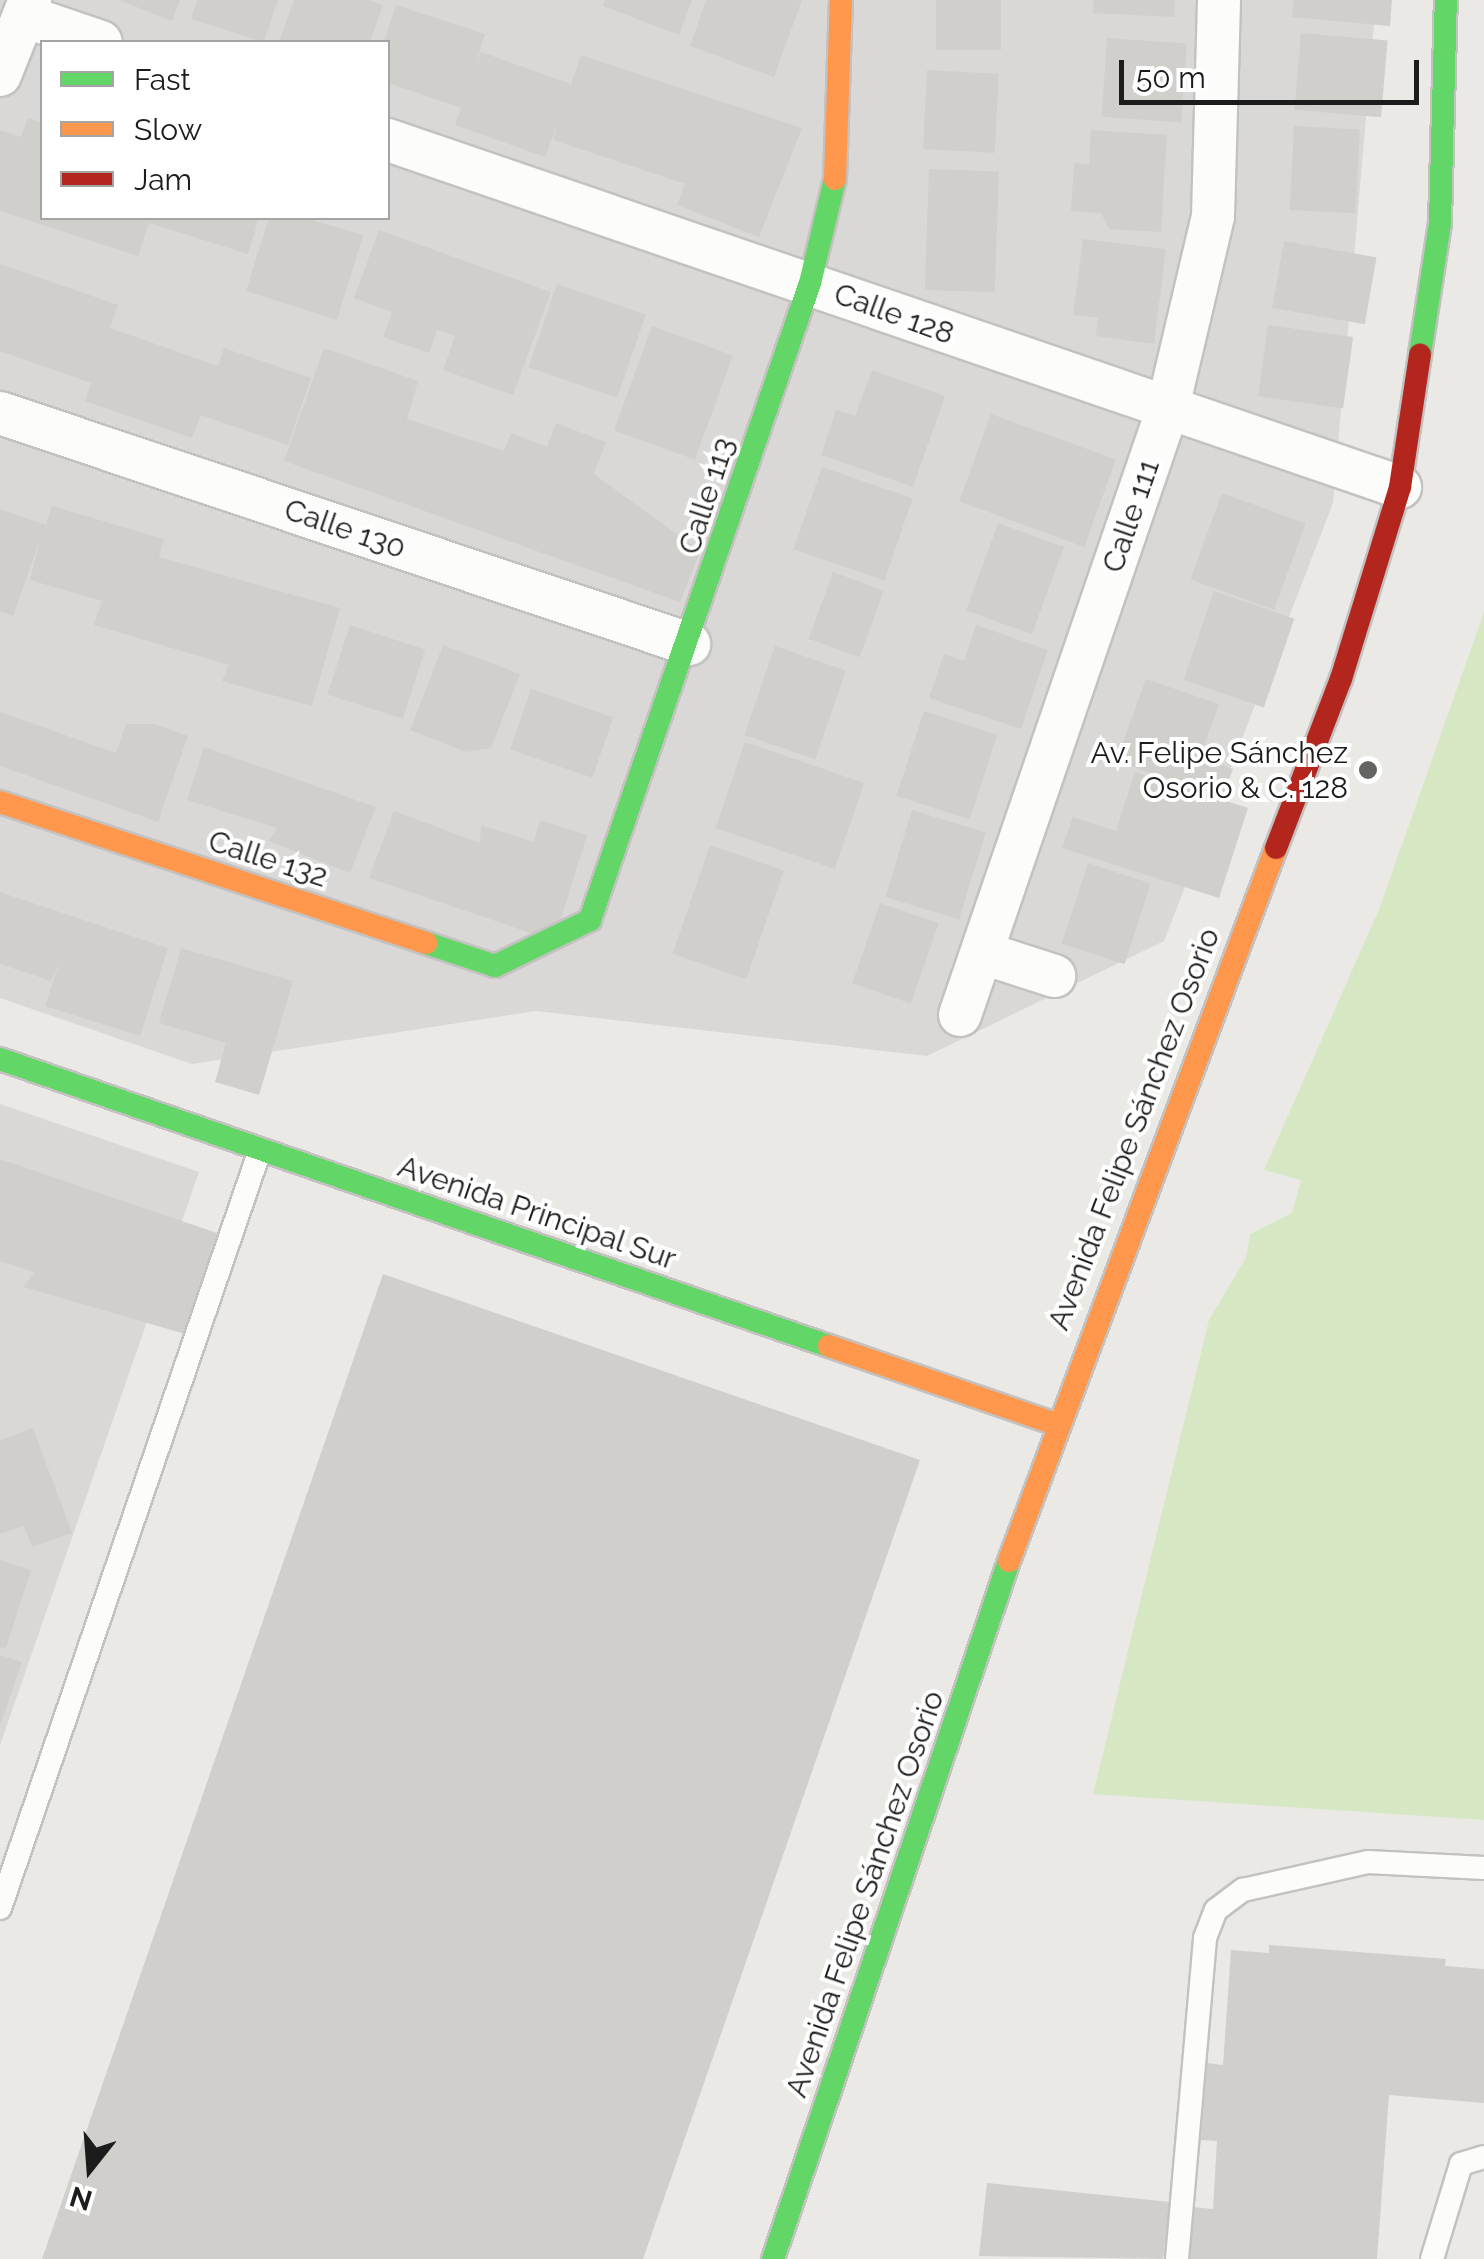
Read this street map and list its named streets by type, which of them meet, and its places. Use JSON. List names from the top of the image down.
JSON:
{
  "streets": {
    "street": [
      "Calle 128",
      "Calle 113",
      "Calle 111",
      "Calle 130",
      "Calle 132",
      "Avenida Felipe Sánchez Osorio",
      "Avenida Principal Sur"
    ]
  },
  "crossings": [
    ["Calle 128", "Calle 113"],
    ["Calle 128", "Calle 111"],
    ["Calle 128", "Avenida Felipe Sánchez Osorio"],
    ["Calle 113", "Calle 130"],
    ["Calle 113", "Calle 132"],
    ["Avenida Felipe Sánchez Osorio", "Avenida Principal Sur"]
  ],
  "places": ["Av. Felipe Sánchez Osorio & C. 128"],
  "legend": ["Fast", "Slow", "Jam"],
  "scale_bar": "50 m",
  "north": "bottom"
}
